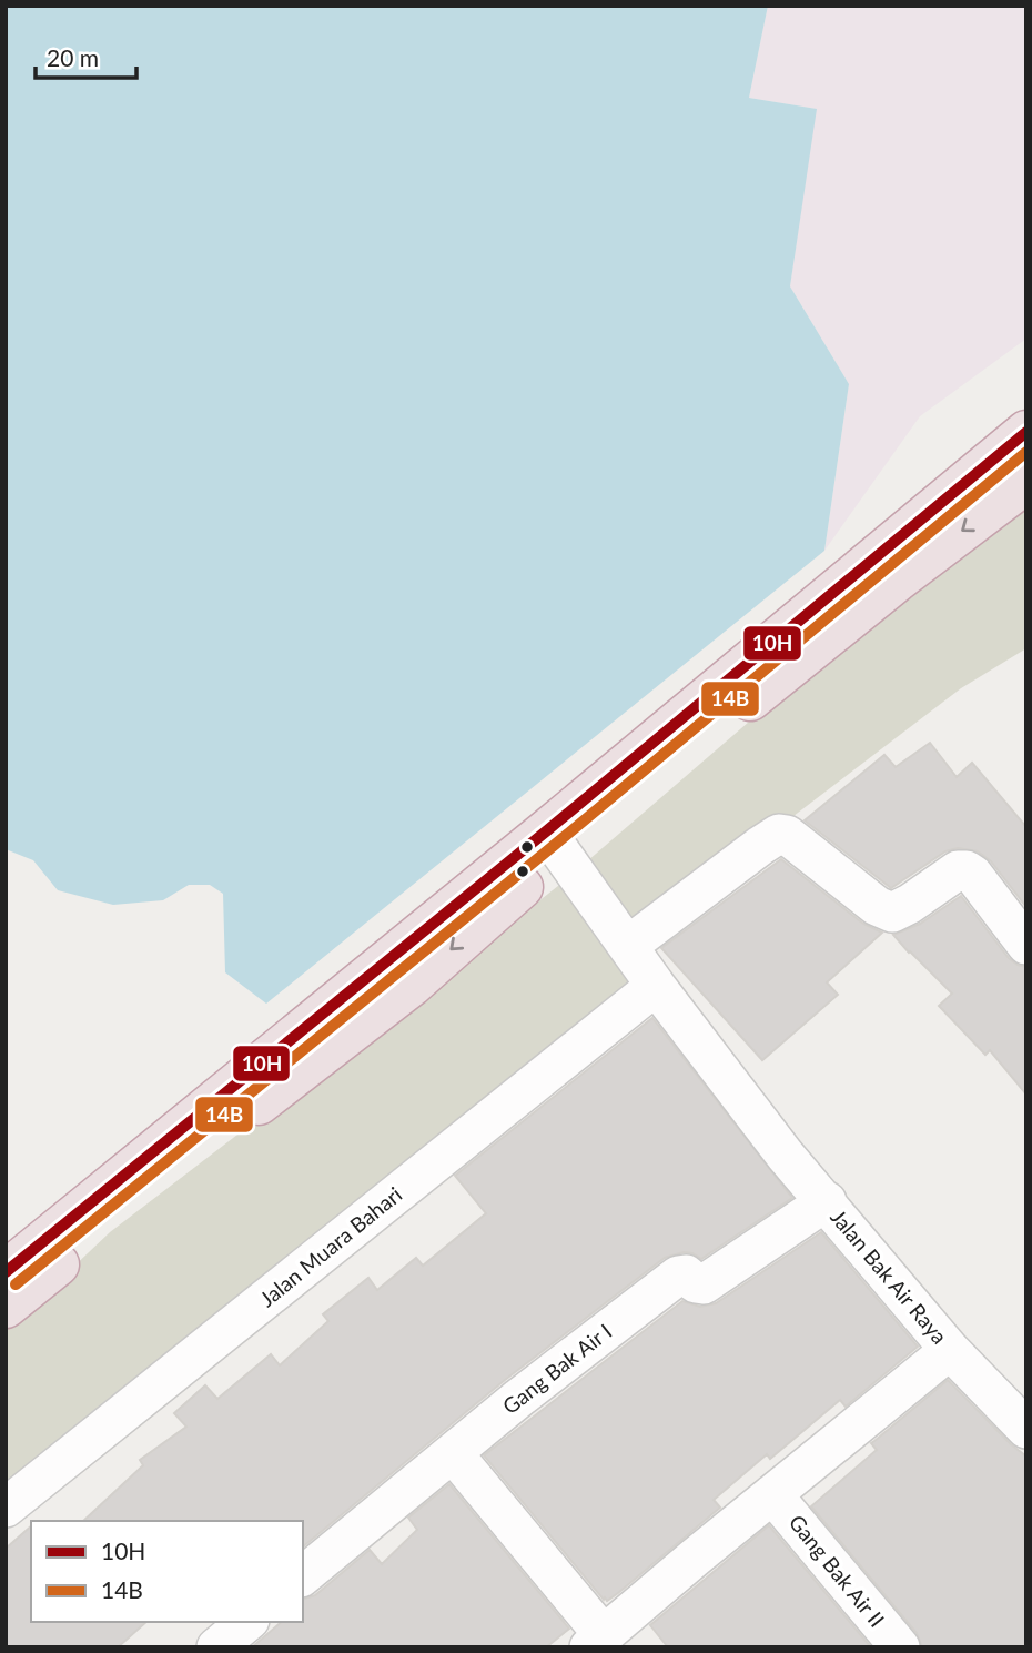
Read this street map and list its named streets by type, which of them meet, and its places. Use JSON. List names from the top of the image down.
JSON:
{
  "streets": {
    "street": [
      "Jalan Muara Bahari",
      "Jalan Bak Air Raya",
      "Gang Bak Air I",
      "Gang Bak Air II"
    ]
  },
  "crossings": [
    ["Jalan Muara Bahari", "Jalan Bak Air Raya"],
    ["Jalan Bak Air Raya", "Gang Bak Air I"],
    ["Jalan Bak Air Raya", "Gang Bak Air II"]
  ],
  "lines": ["transit line 10H", "transit line 14B"],
  "legend": ["10H", "14B"],
  "scale_bar": "20 m"
}
